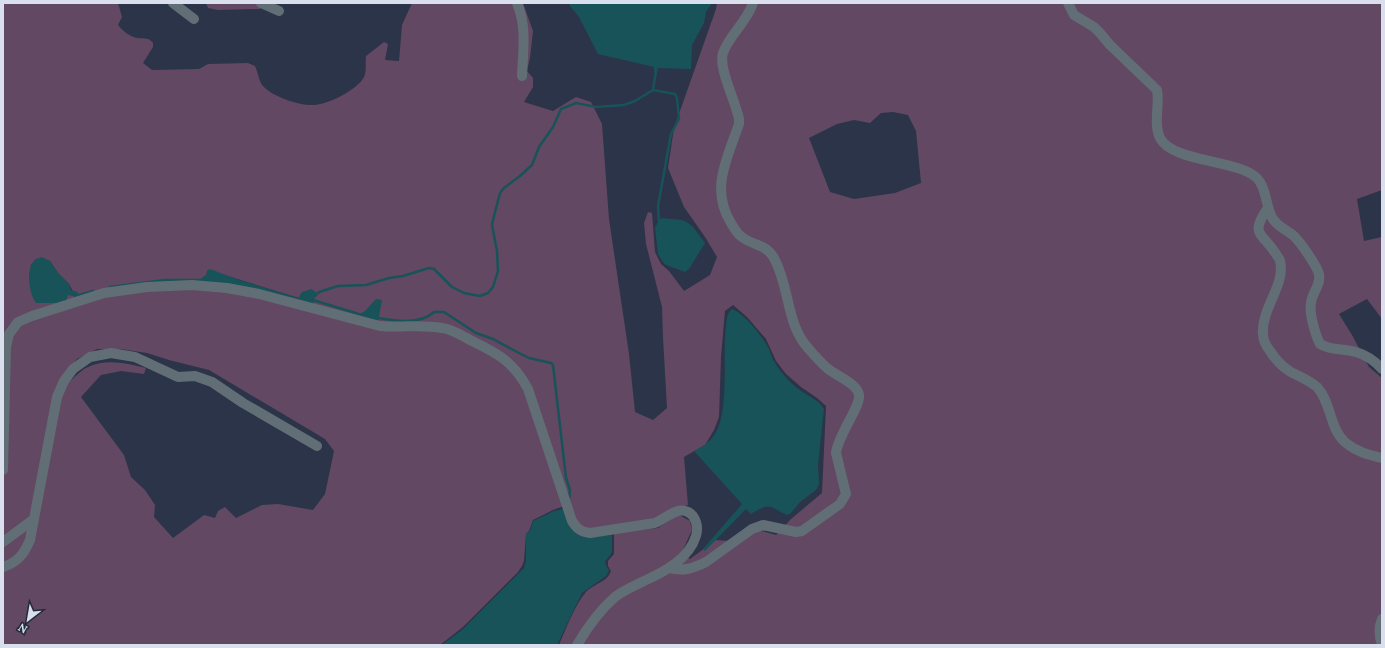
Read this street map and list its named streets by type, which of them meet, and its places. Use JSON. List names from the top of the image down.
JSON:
{
  "north": "bottom left"
}
